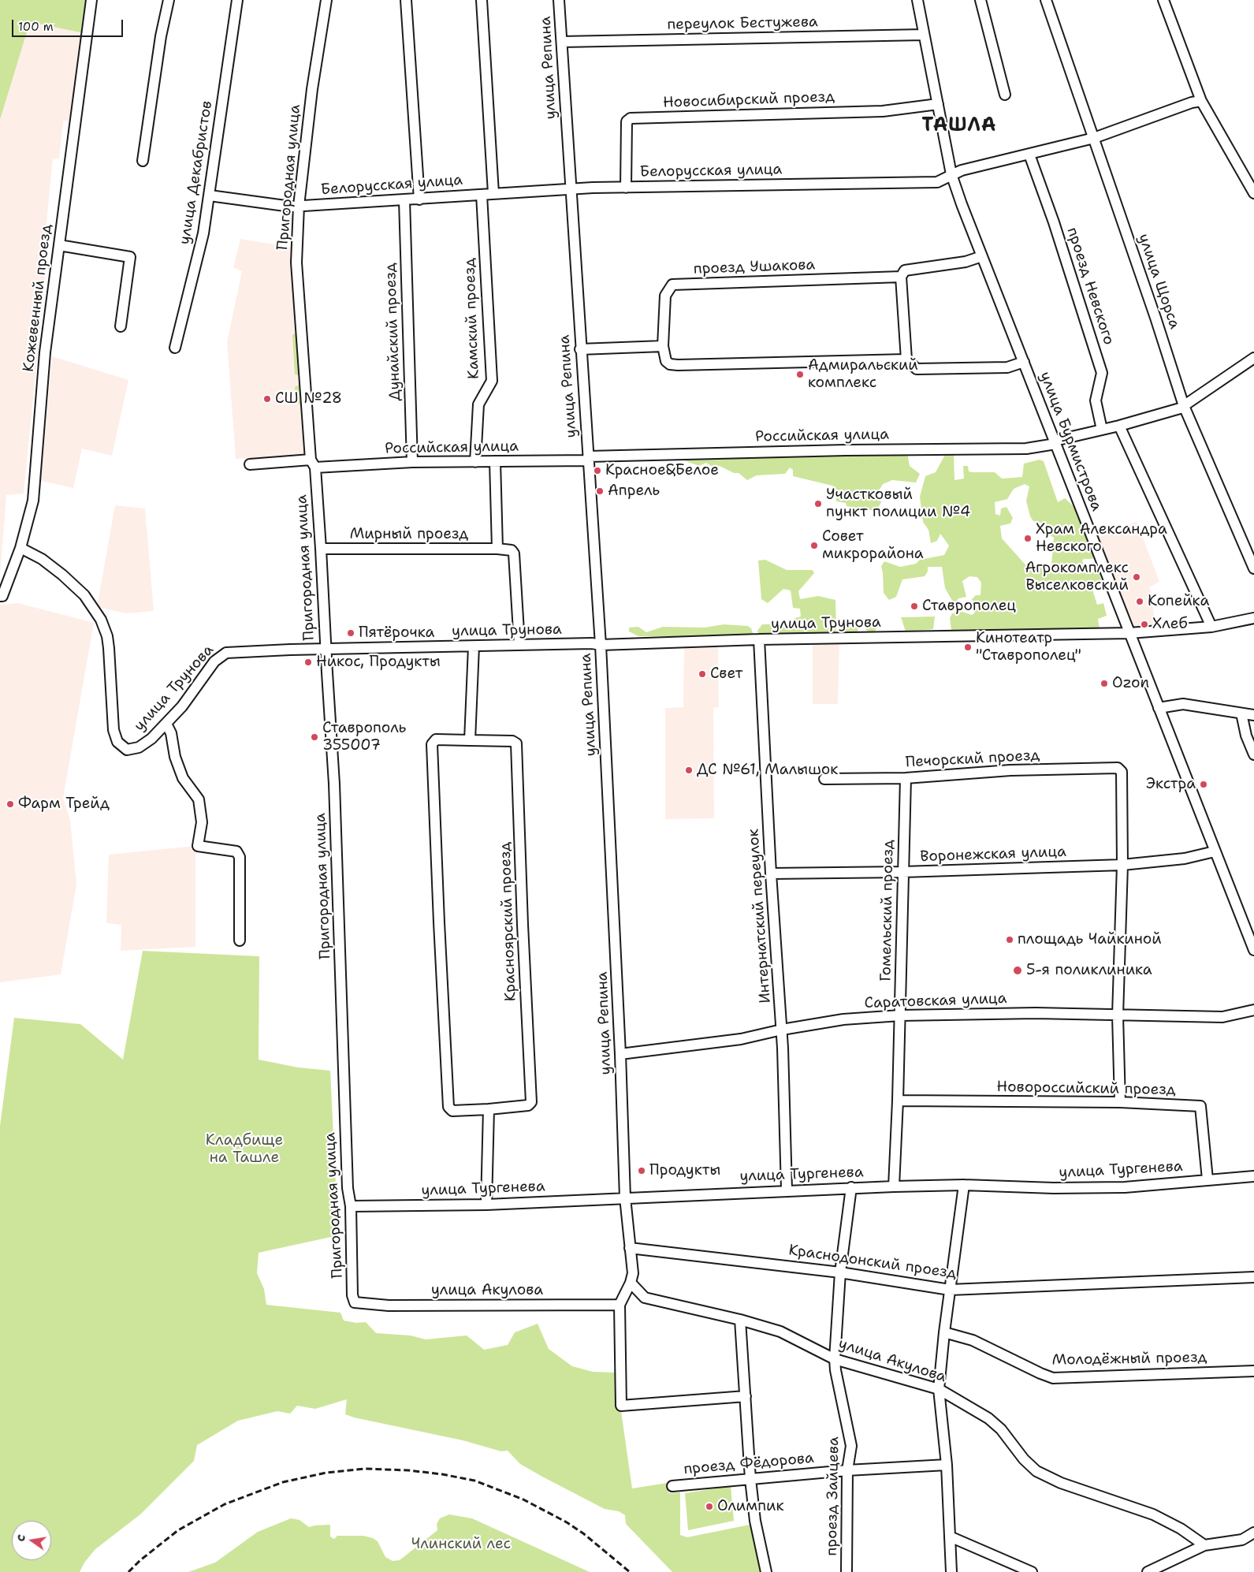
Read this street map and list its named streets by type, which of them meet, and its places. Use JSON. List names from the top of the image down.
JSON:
{
  "streets": {
    "street": [
      "переулок Бестужева",
      "улица Репина",
      "Новосибирский проезд",
      "Белорусская улица",
      "улица Декабристов",
      "Пригородная улица",
      "проезд Ушакова",
      "улица Щорса",
      "проезд Невского",
      "Кожевенный проезд",
      "Камский проезд",
      "Дунайский проезд",
      "Российская улица",
      "улица Бурмистрова",
      "Мирный проезд",
      "улица Трунова",
      "Печорский проезд",
      "Воронежская улица",
      "Гомельский проезд",
      "Интернатский переулок",
      "Красноярский проезд",
      "Саратовская улица",
      "Новороссийский проезд",
      "улица Тургенева",
      "Краснодонский проезд",
      "улица Акулова",
      "Молодёжный проезд",
      "проезд Фёдорова",
      "проезд Зайцева"
    ]
  },
  "crossings": [
    ["переулок Бестужева", "улица Репина"],
    ["переулок Бестужева", "улица Бурмистрова"],
    ["улица Репина", "Белорусская улица"],
    ["улица Репина", "Российская улица"],
    ["улица Репина", "улица Трунова"],
    ["улица Репина", "Саратовская улица"],
    ["улица Репина", "улица Тургенева"],
    ["улица Репина", "Краснодонский проезд"],
    ["улица Репина", "улица Акулова"],
    ["Новосибирский проезд", "Белорусская улица"],
    ["Новосибирский проезд", "улица Бурмистрова"],
    ["Белорусская улица", "улица Декабристов"],
    ["Белорусская улица", "Пригородная улица"],
    ["Белорусская улица", "улица Щорса"],
    ["Белорусская улица", "проезд Невского"],
    ["Белорусская улица", "Камский проезд"],
    ["Белорусская улица", "Дунайский проезд"],
    ["Белорусская улица", "улица Бурмистрова"],
    ["Пригородная улица", "Российская улица"],
    ["Пригородная улица", "Мирный проезд"],
    ["Пригородная улица", "улица Трунова"],
    ["Пригородная улица", "улица Тургенева"],
    ["Пригородная улица", "улица Акулова"],
    ["проезд Ушакова", "улица Бурмистрова"],
    ["улица Щорса", "Российская улица"],
    ["проезд Невского", "Российская улица"],
    ["Кожевенный проезд", "улица Трунова"],
    ["Камский проезд", "Российская улица"],
    ["Дунайский проезд", "Российская улица"],
    ["Российская улица", "улица Бурмистрова"],
    ["улица Бурмистрова", "улица Трунова"],
    ["улица Бурмистрова", "Воронежская улица"],
    ["Мирный проезд", "улица Трунова"],
    ["улица Трунова", "Интернатский переулок"],
    ["Печорский проезд", "Воронежская улица"],
    ["Печорский проезд", "Гомельский проезд"],
    ["Воронежская улица", "Гомельский проезд"],
    ["Воронежская улица", "Интернатский переулок"],
    ["Гомельский проезд", "Саратовская улица"],
    ["Гомельский проезд", "Новороссийский проезд"],
    ["Гомельский проезд", "улица Тургенева"],
    ["Интернатский переулок", "Саратовская улица"],
    ["Интернатский переулок", "улица Тургенева"],
    ["Новороссийский проезд", "улица Тургенева"],
    ["улица Тургенева", "проезд Зайцева"],
    ["Краснодонский проезд", "проезд Зайцева"],
    ["улица Акулова", "проезд Зайцева"],
    ["проезд Фёдорова", "проезд Зайцева"]
  ],
  "districts": ["ТАШЛА"],
  "parks": ["Кладбище на Ташле", "Члинский лес"],
  "places": [
    "Адмиральский комплекс",
    "СШ №28",
    "Красное&Белое",
    "Апрель",
    "Участковый пункт полиции №4",
    "Храм Александра Невского",
    "Совет микрорайона",
    "Агрокомплекс Выселковский",
    "Копейка",
    "Ставрополец",
    "Хлеб",
    "Пятёрочка",
    "Кинотеатр \"Ставрополец\"",
    "Никос, Продукты",
    "Свет",
    "Ozon",
    "Ставрополь 355007",
    "ДС №61, Малышок",
    "Экстра",
    "Фарм Трейд",
    "площадь Чайкиной",
    "5-я поликлиника",
    "Продукты",
    "Олимпик"
  ],
  "scale_bar": "100 m",
  "north": "left"
}
